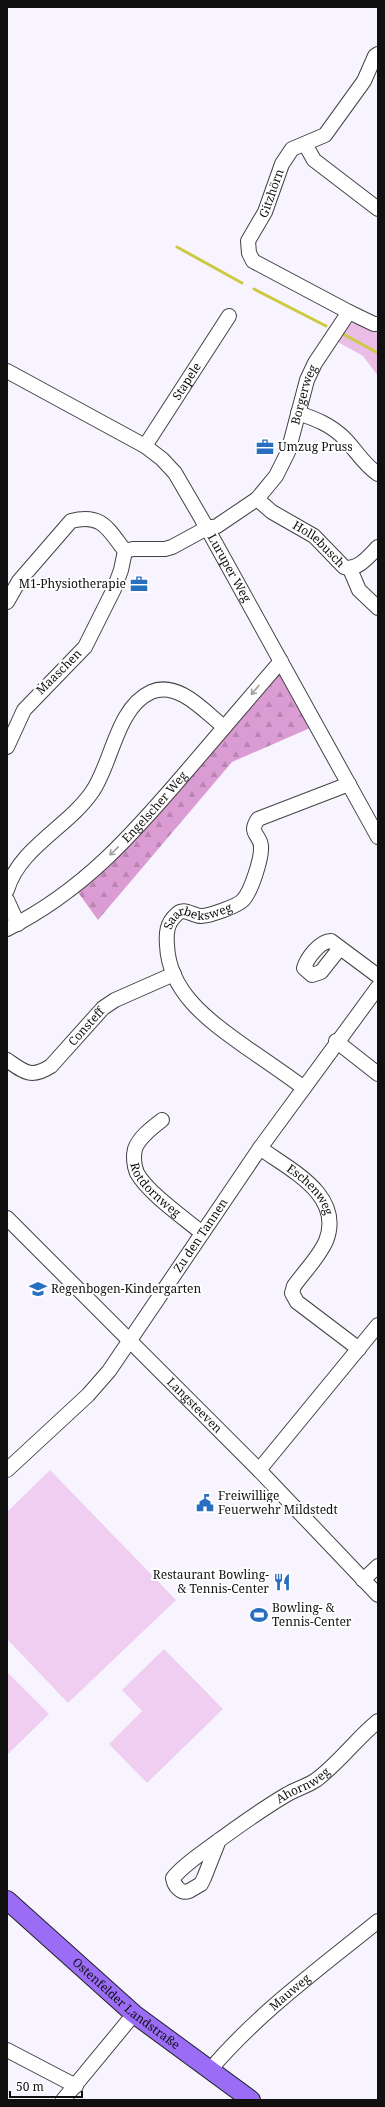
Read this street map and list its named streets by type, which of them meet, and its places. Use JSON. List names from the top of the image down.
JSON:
{
  "streets": {
    "main road": ["Ostenfelder Landstraße"],
    "street": [
      "Gitzhörn",
      "Stapele",
      "Borgerweg",
      "Hollebusch",
      "Luruper Weg",
      "Maaschen",
      "Engelscher Weg",
      "Saarbeksweg",
      "Consteff",
      "Rotdornweg",
      "Eschenweg",
      "Zu den Tannen",
      "Langsteeven",
      "Ahornweg",
      "Mauweg"
    ]
  },
  "crossings": [
    ["Gitzhörn", "Borgerweg"],
    ["Stapele", "Luruper Weg"],
    ["Borgerweg", "Hollebusch"],
    ["Borgerweg", "Luruper Weg"],
    ["Luruper Weg", "Engelscher Weg"],
    ["Luruper Weg", "Saarbeksweg"],
    ["Saarbeksweg", "Consteff"],
    ["Saarbeksweg", "Zu den Tannen"],
    ["Rotdornweg", "Zu den Tannen"],
    ["Eschenweg", "Zu den Tannen"],
    ["Zu den Tannen", "Langsteeven"],
    ["Mauweg", "Ostenfelder Landstraße"]
  ],
  "one_way": ["Engelscher Weg"],
  "places": {
    "office": ["Umzug Pruss", "M1-Physiotherapie"],
    "school or university": ["Regenbogen-Kindergarten"],
    "public building": ["Freiwillige Feuerwehr Mildstedt"],
    "restaurant": ["Restaurant Bowling- & Tennis-Center"],
    "sports": ["Bowling- & Tennis-Center"]
  },
  "scale_bar": "50 m"
}
